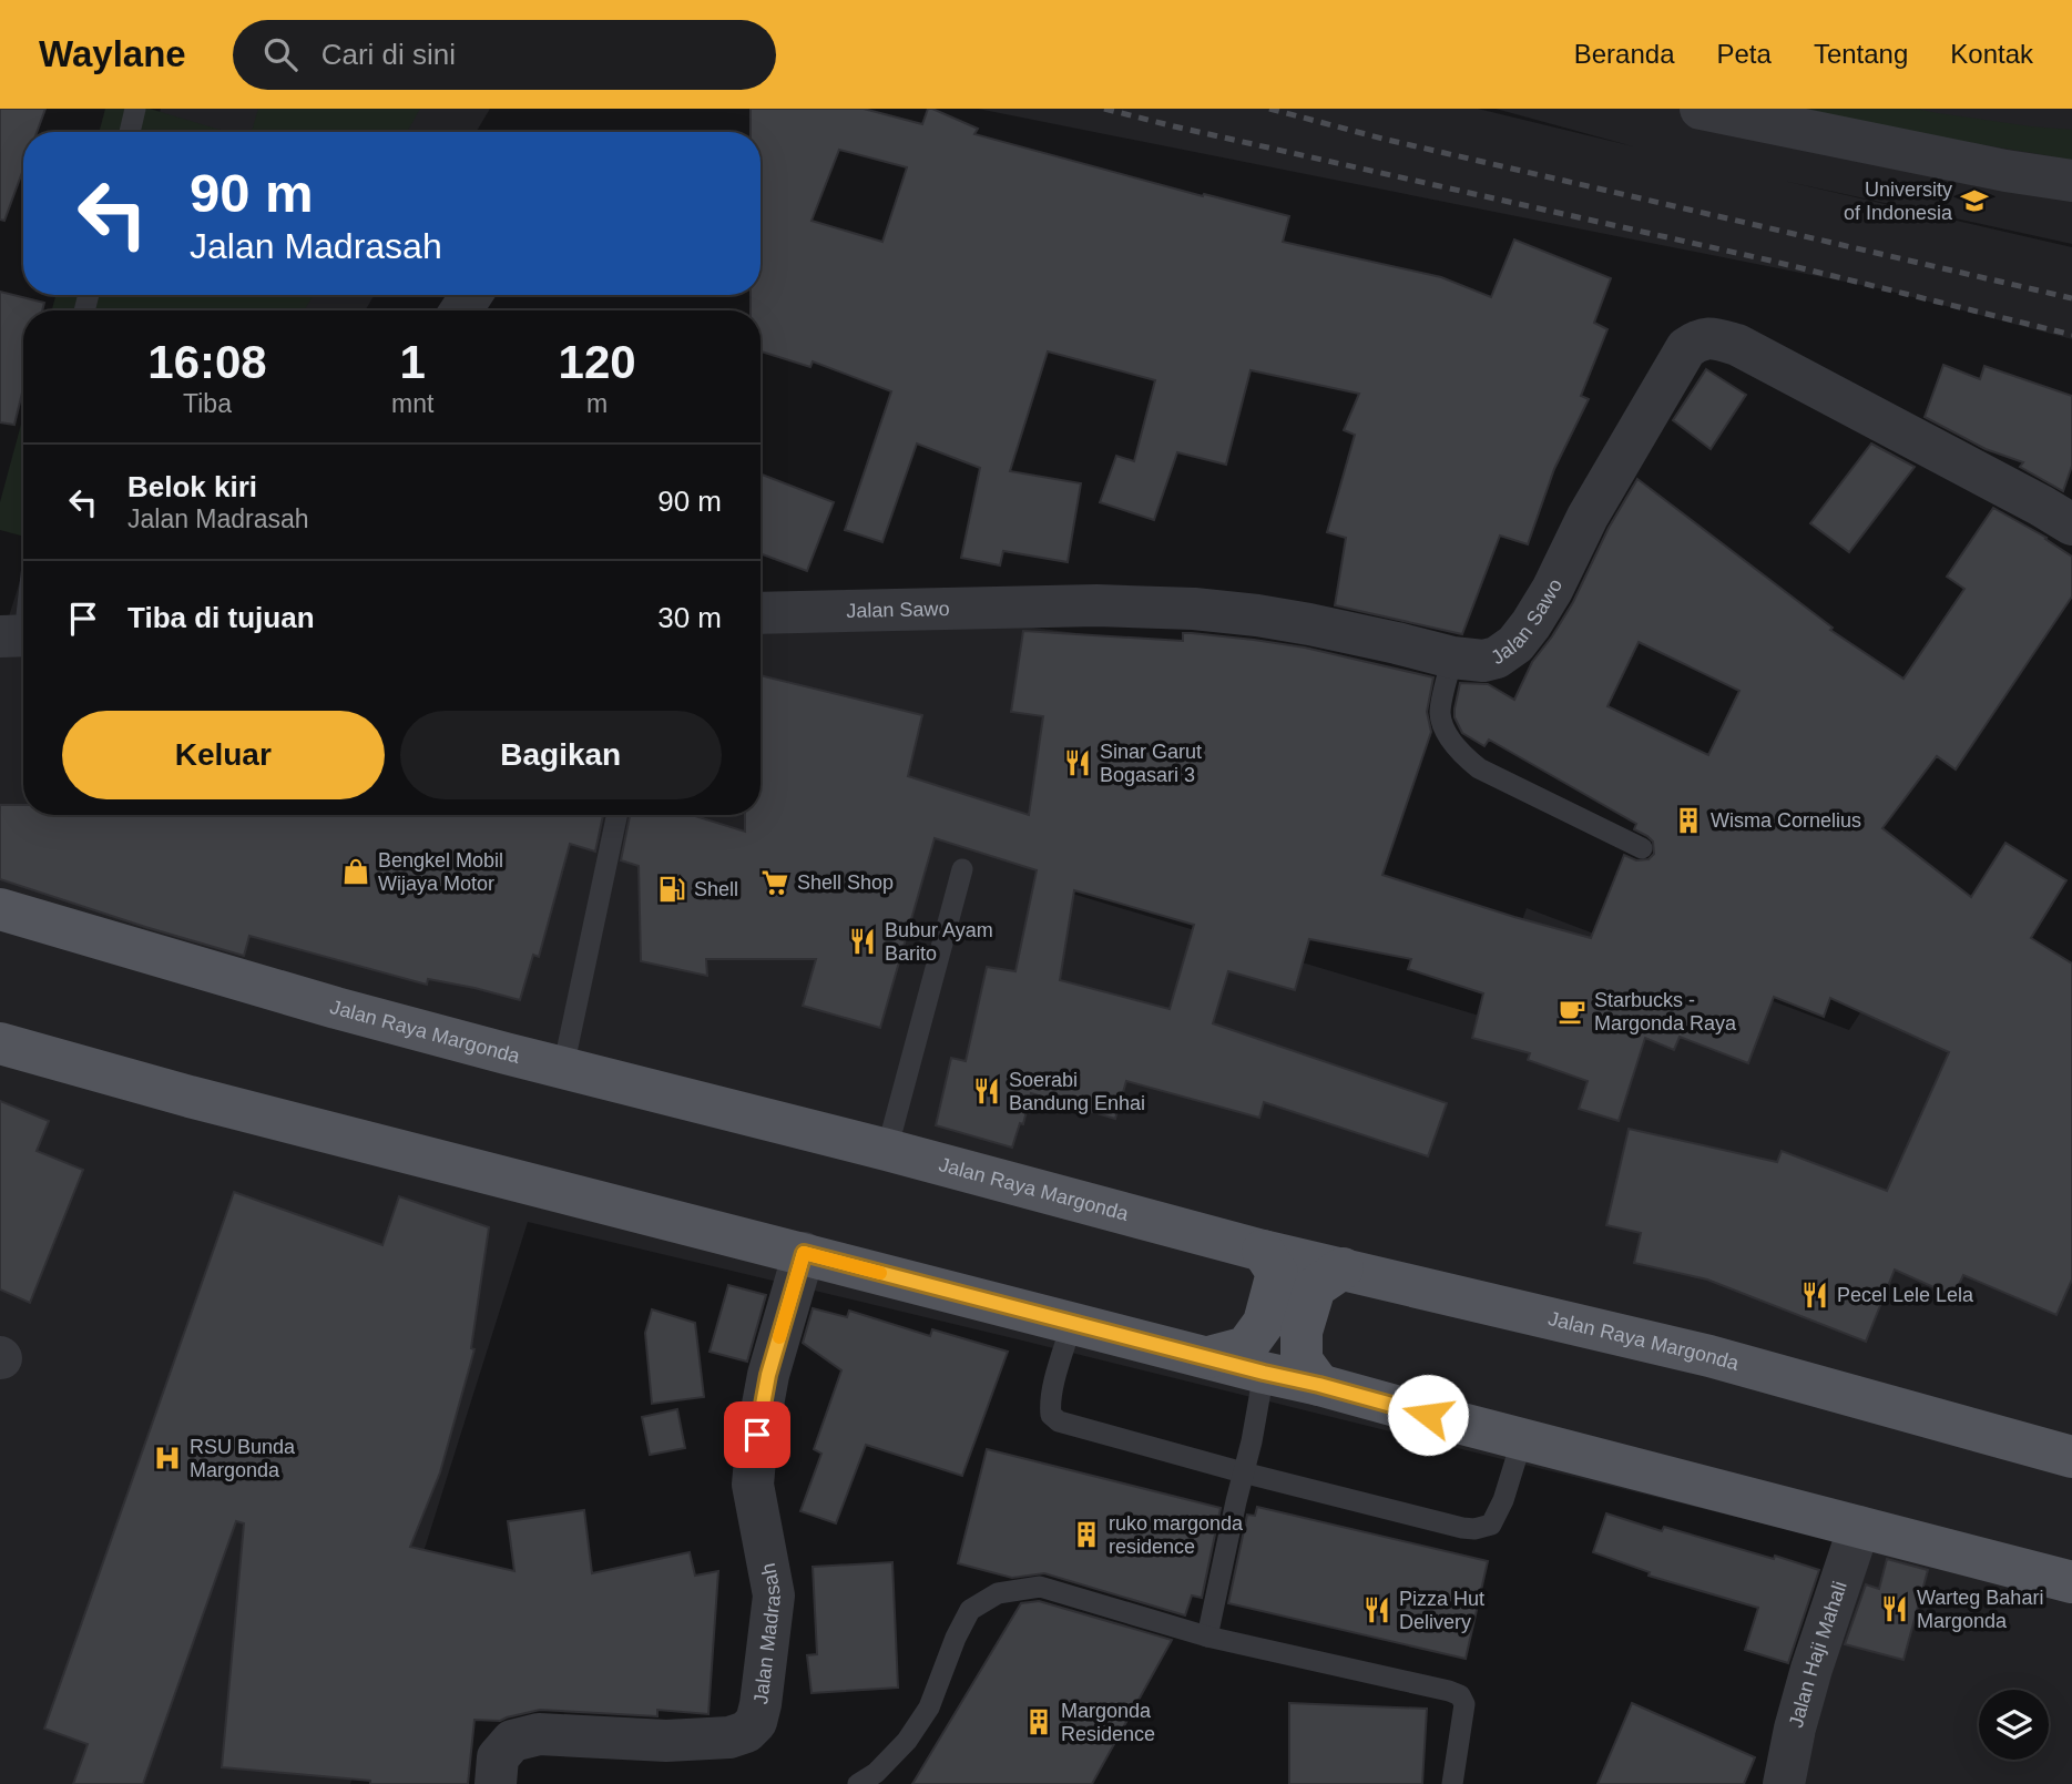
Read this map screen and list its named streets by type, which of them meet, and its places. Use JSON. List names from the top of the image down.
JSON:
{
  "streets": {
    "main road": ["Jalan Raya Margonda"],
    "street": ["Jalan Sawo", "Jalan Madrasah", "Jalan Haji Mahali"]
  },
  "places": {
    "school or university": ["University of Indonesia"],
    "restaurant": [
      "Sinar Garut Bogasari 3",
      "Bubur Ayam Barito",
      "Soerabi Bandung Enhai",
      "Pecel Lele Lela",
      "Warteg Bahari Margonda",
      "Pizza Hut Delivery"
    ],
    "building": ["Wisma Cornelius", "ruko margonda residence", "Margonda Residence"],
    "shop": ["Bengkel Mobil Wijaya Motor"],
    "supermarket": ["Shell Shop"],
    "fuel station": ["Shell"],
    "cafe": ["Starbucks - Margonda Raya"],
    "hospital": ["RSU Bunda Margonda"]
  },
  "page": {
    "header": "Waylane",
    "search": "Cari di sini",
    "nav": [
      "Beranda",
      "Peta",
      "Tentang",
      "Kontak"
    ],
    "turn": ["90 m", "Jalan Madrasah"],
    "eta": [
      "16:08",
      "Tiba",
      "1",
      "mnt",
      "120",
      "m"
    ],
    "list": [
      {
        "name": "Belok kiri",
        "note": "Jalan Madrasah",
        "value": "90 m"
      },
      {
        "name": "Tiba di tujuan",
        "value": "30 m"
      }
    ],
    "buttons": ["Keluar", "Bagikan"]
  }
}
